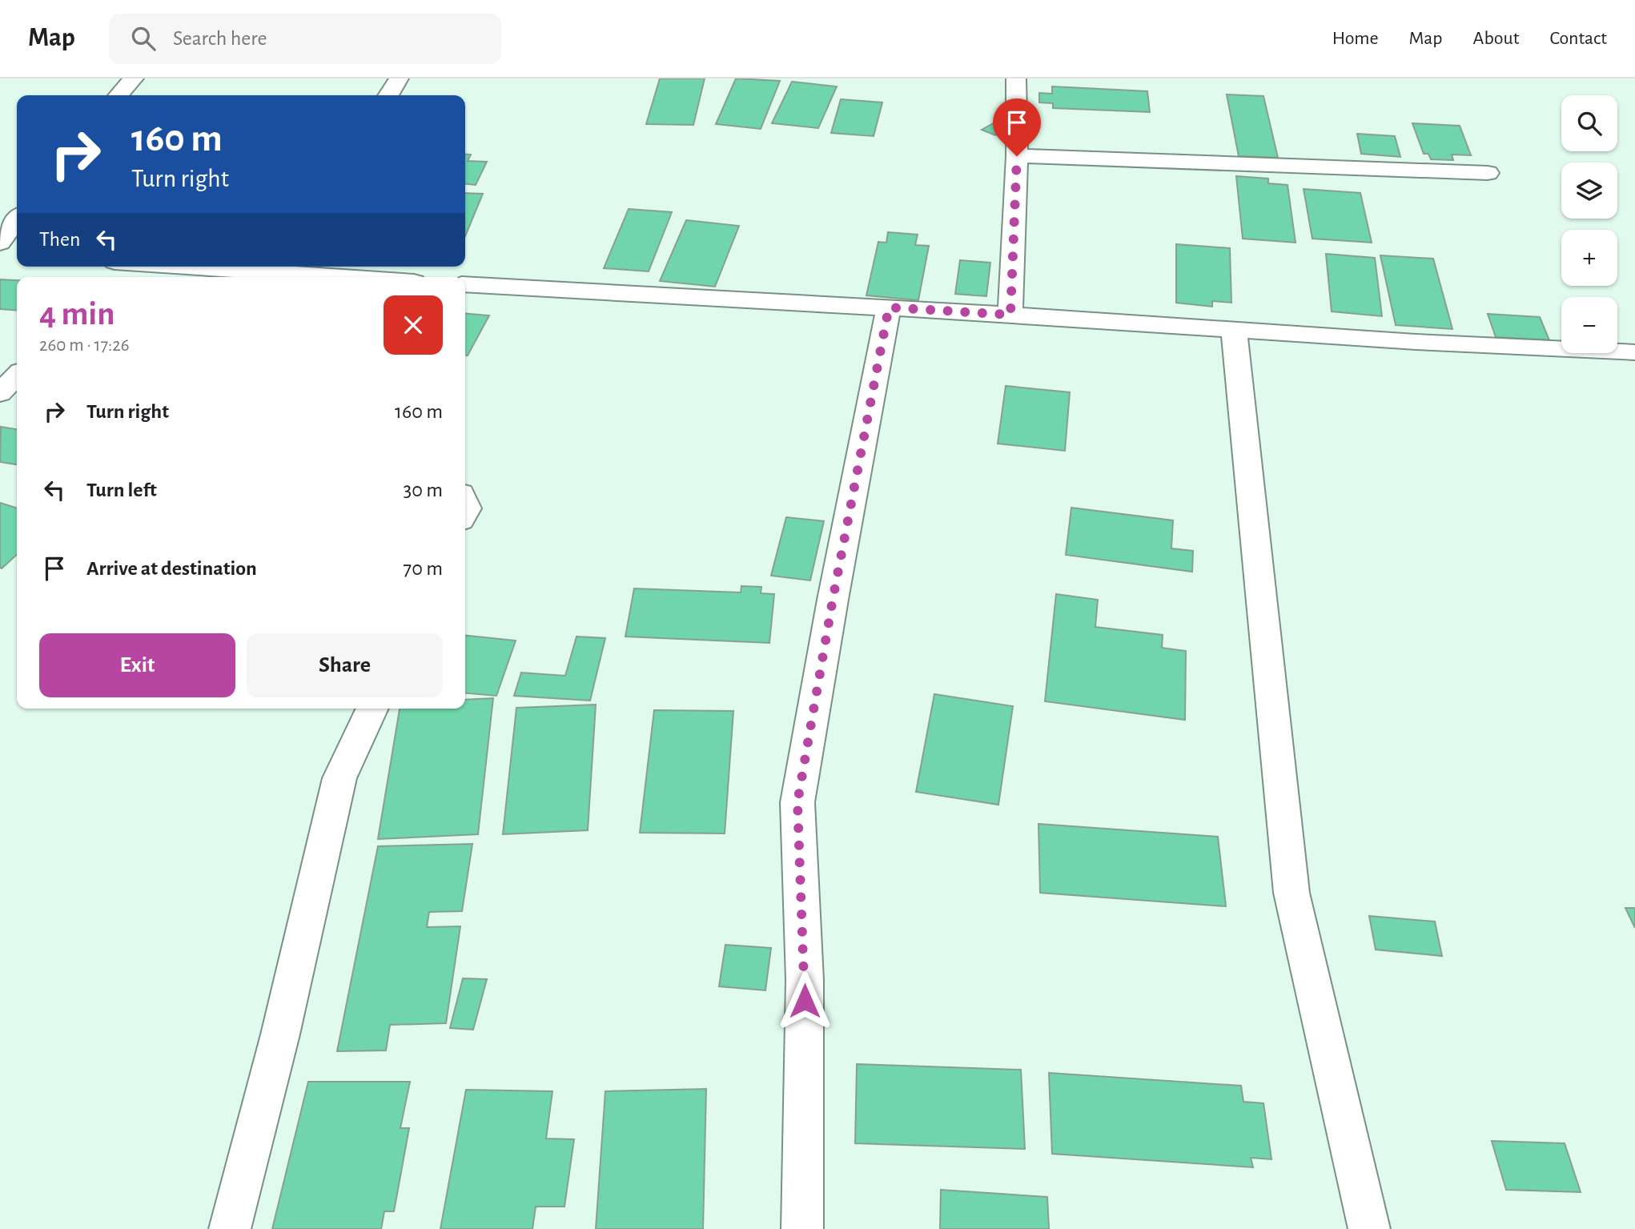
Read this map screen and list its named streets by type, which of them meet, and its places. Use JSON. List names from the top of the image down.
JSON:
{
  "page": {
    "header": "Map",
    "search": "Search here",
    "nav": [
      "Home",
      "Map",
      "About",
      "Contact"
    ],
    "map_buttons": ["+", "−"],
    "turn": ["160 m", "Turn right"],
    "then": "Then",
    "heading": ["4 min", "260 m · 17:26"],
    "list": [
      {
        "name": "Turn right",
        "value": "160 m"
      },
      {
        "name": "Turn left",
        "value": "30 m"
      },
      {
        "name": "Arrive at destination",
        "value": "70 m"
      }
    ],
    "buttons": ["Exit", "Share"]
  }
}
